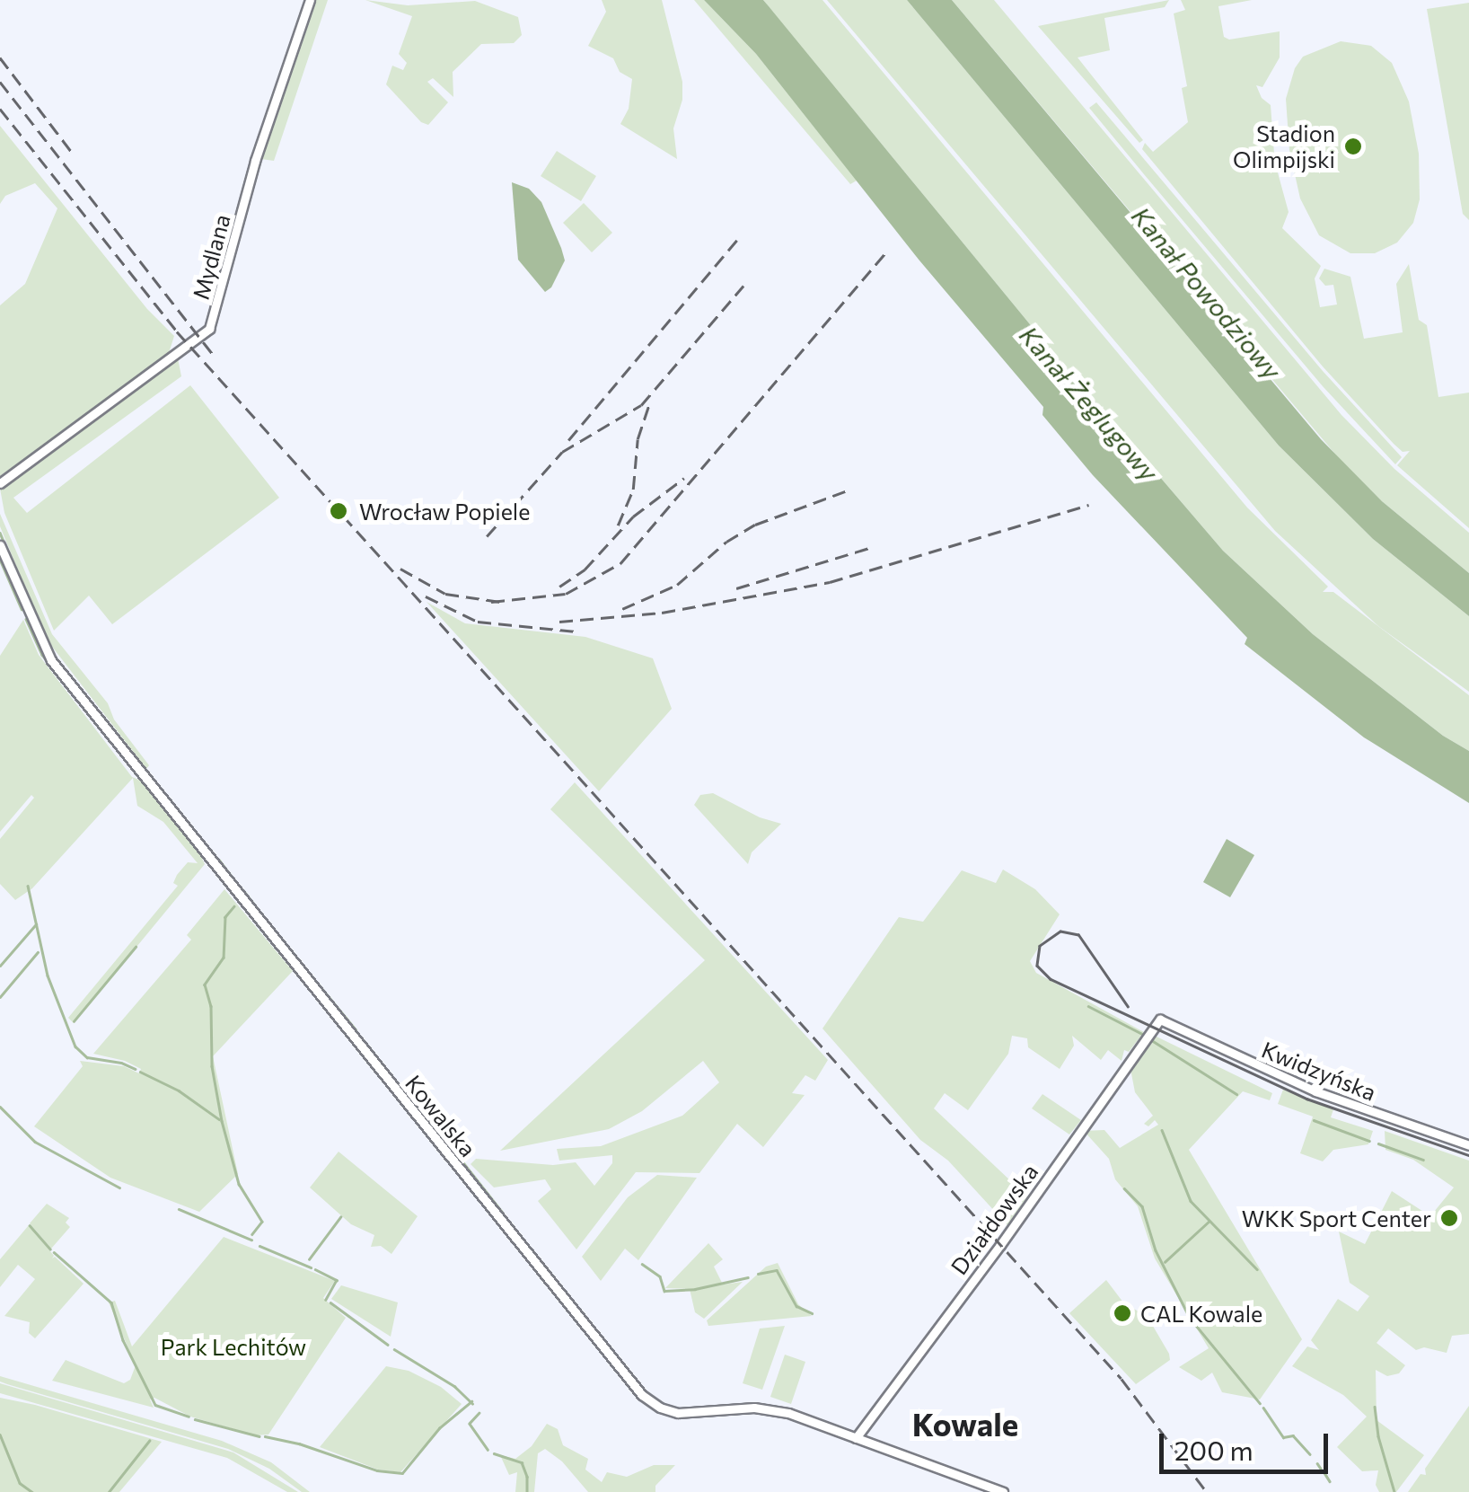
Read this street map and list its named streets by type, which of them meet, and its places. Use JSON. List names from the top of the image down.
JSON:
{
  "streets": {
    "street": [
      "Mydlana",
      "Kwidzyńska",
      "Kowalska",
      "Działdowska"
    ]
  },
  "crossings": [
    ["Kwidzyńska", "Działdowska"],
    ["Kowalska", "Działdowska"]
  ],
  "districts": ["Kowale"],
  "water": ["Kanał Powodziowy", "Kanał Żeglugowy"],
  "parks": ["Park Lechitów"],
  "places": [
    "Stadion Olimpijski",
    "Wrocław Popiele",
    "WKK Sport Center",
    "CAL Kowale"
  ],
  "scale_bar": "200 m"
}
